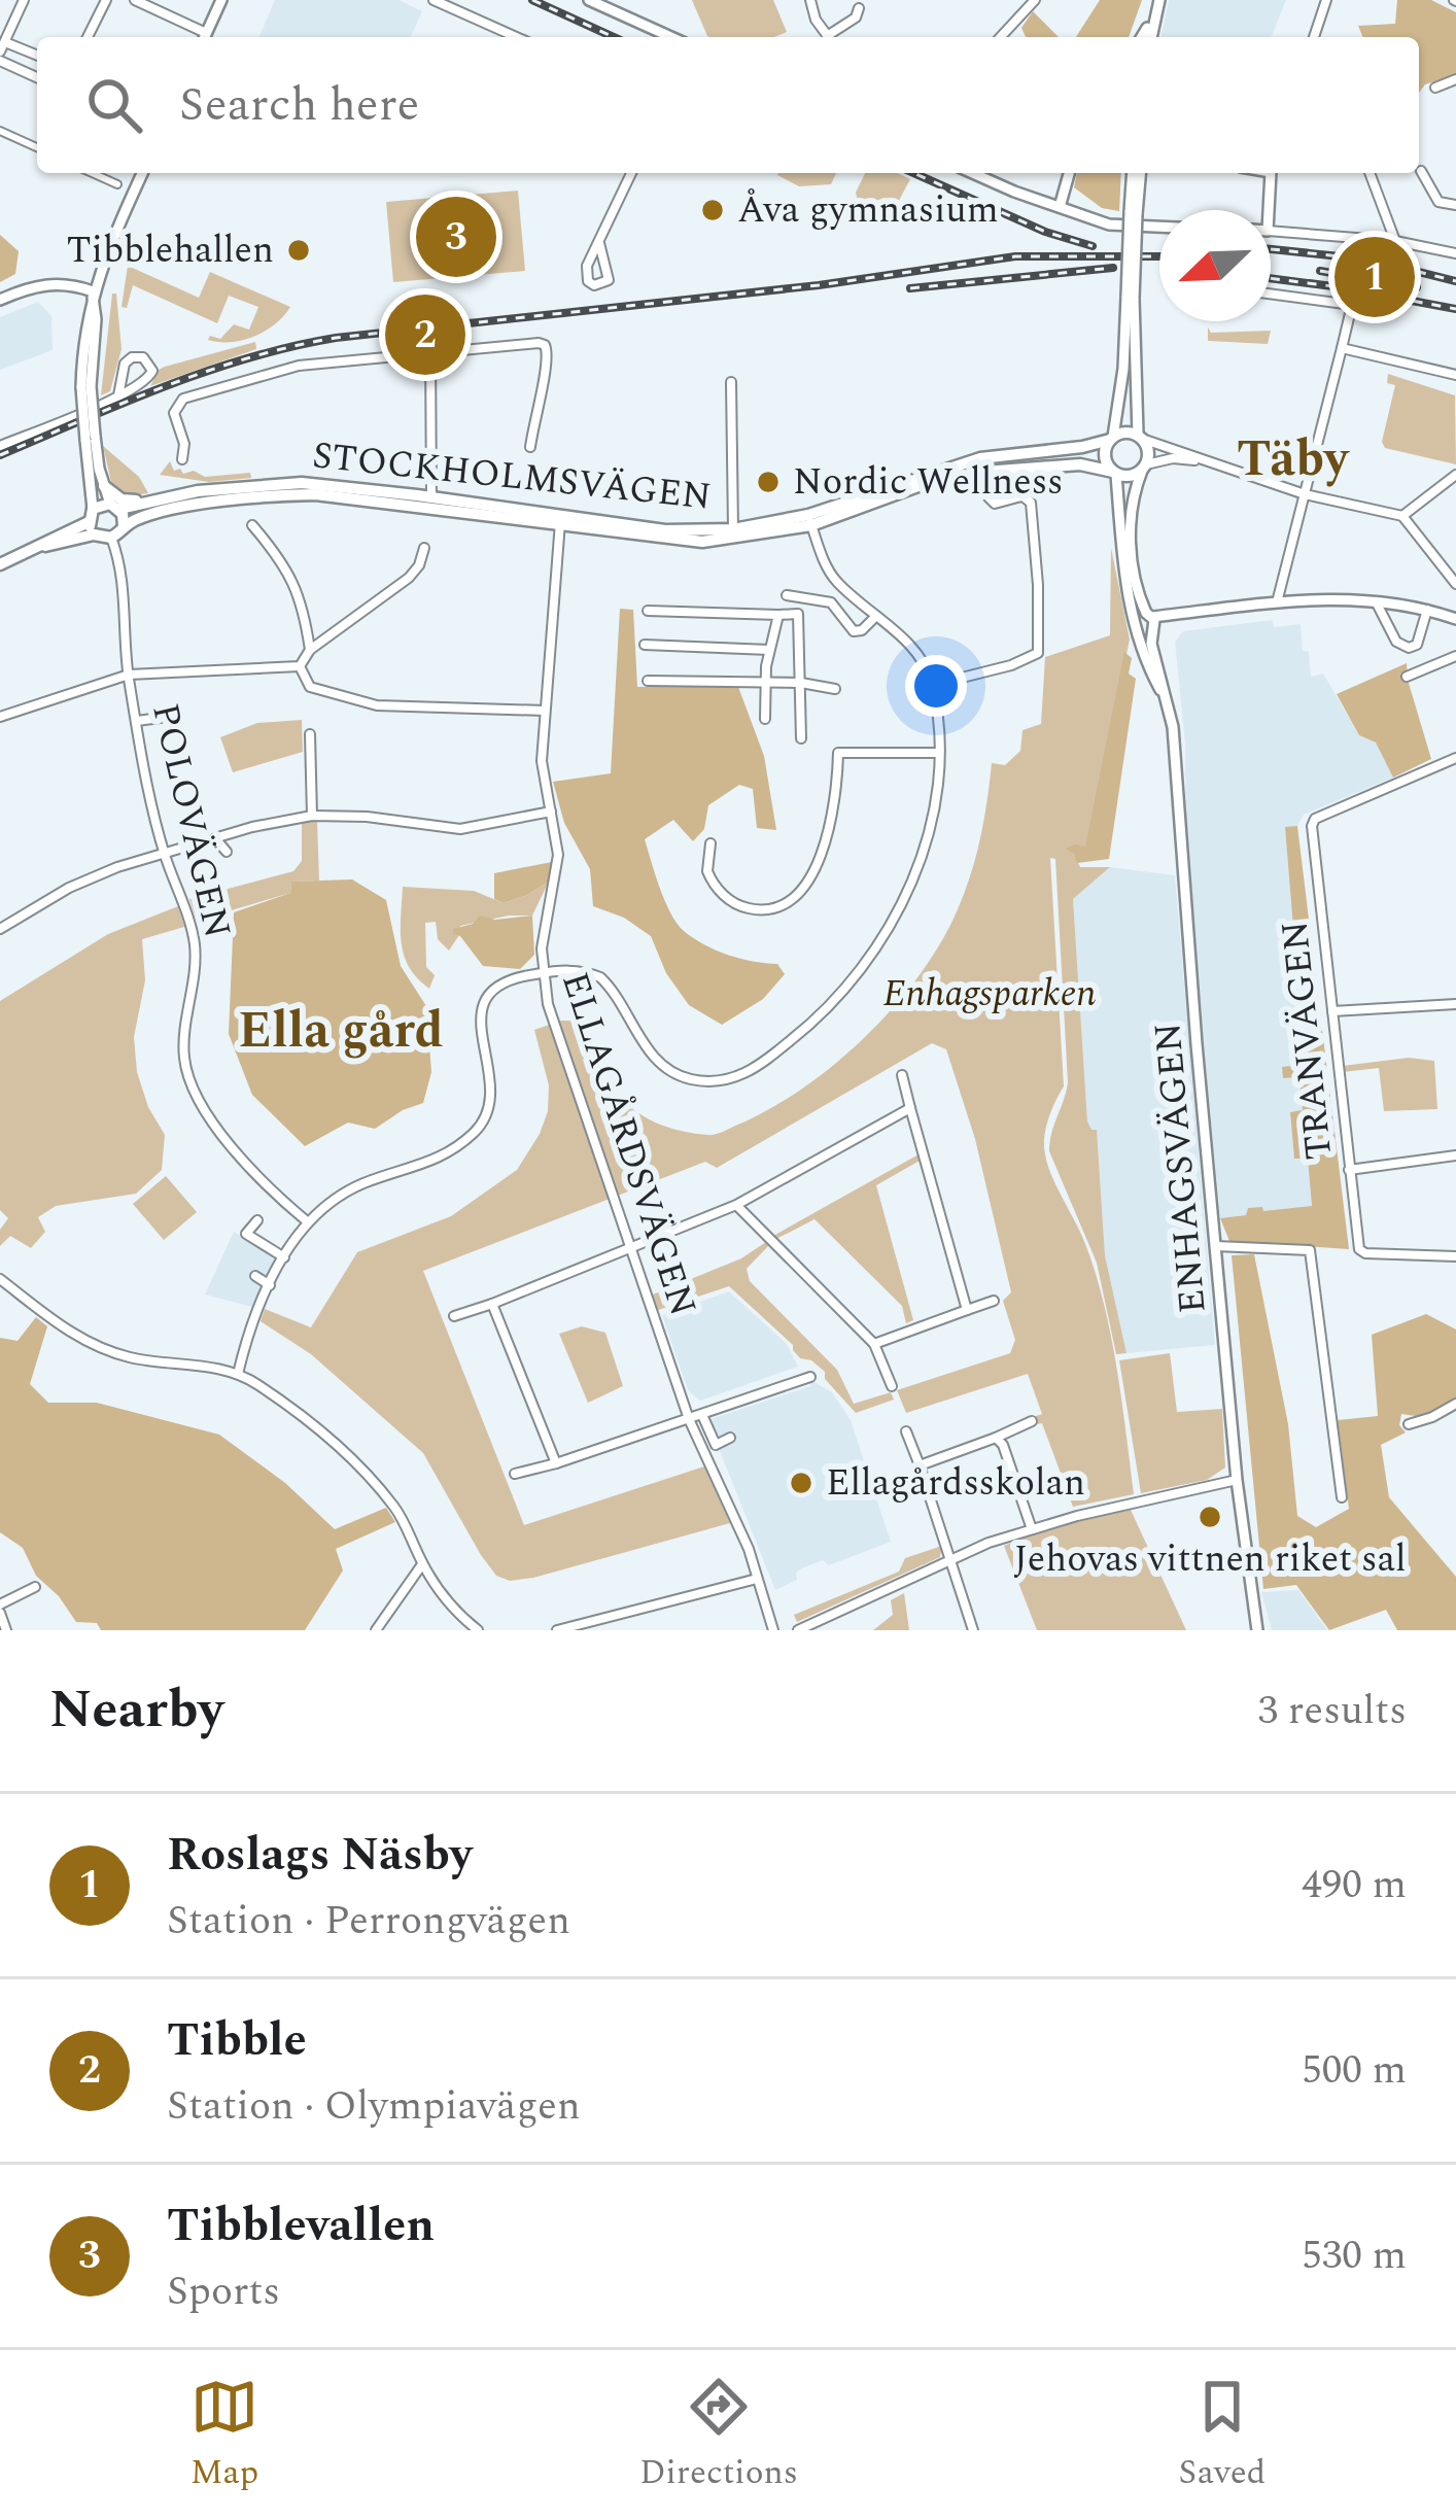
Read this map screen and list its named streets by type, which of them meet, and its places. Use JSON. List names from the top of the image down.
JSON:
{
  "streets": {
    "main road": ["STOCKHOLMSVÄGEN"],
    "street": [
      "POLOVÄGEN",
      "TRANVÄGEN",
      "ELLAGÅRDSVÄGEN",
      "ENHAGSVÄGEN"
    ]
  },
  "crossings": [
    ["STOCKHOLMSVÄGEN", "ELLAGÅRDSVÄGEN"],
    ["STOCKHOLMSVÄGEN", "ENHAGSVÄGEN"]
  ],
  "districts": ["Täby", "Ella gård"],
  "parks": ["Enhagsparken"],
  "places": [
    "Åva gymnasium",
    "Tibblehallen",
    "Nordic Wellness",
    "Ellagårdsskolan",
    "Jehovas vittnen riket sal"
  ],
  "north": "bottom left",
  "page": {
    "search": "Search here",
    "pins": ["3", "1", "2"],
    "heading": ["Nearby", "3 results"],
    "list": [
      {
        "mark": "1",
        "name": "Roslags Näsby",
        "note": "Station · Perrongvägen",
        "value": "490 m"
      },
      {
        "mark": "2",
        "name": "Tibble",
        "note": "Station · Olympiavägen",
        "value": "500 m"
      },
      {
        "mark": "3",
        "name": "Tibblevallen",
        "note": "Sports",
        "value": "530 m"
      }
    ],
    "nav": ["Map", "Directions", "Saved"]
  }
}
